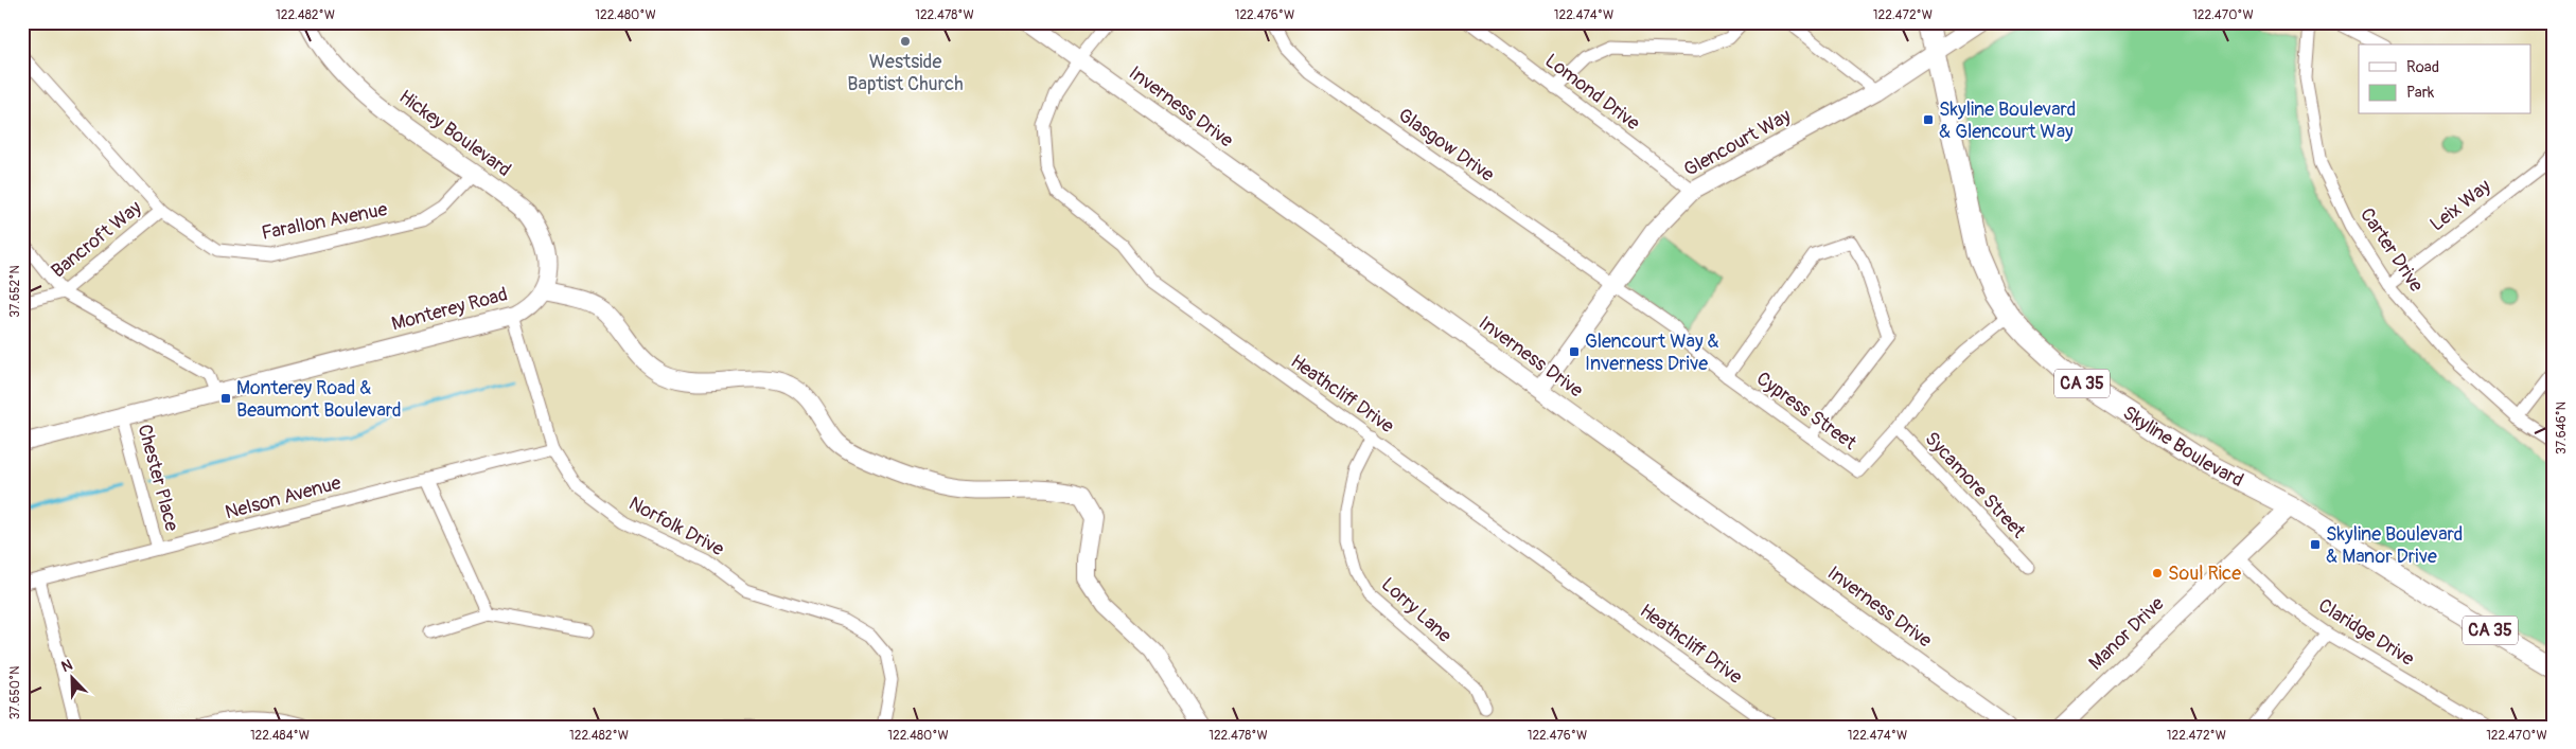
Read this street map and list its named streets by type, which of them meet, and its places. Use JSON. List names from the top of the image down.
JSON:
{
  "streets": {
    "main road": ["CA 35", "Skyline Boulevard"],
    "street": [
      "Lomond Drive",
      "Inverness Drive",
      "Hickey Boulevard",
      "Glencourt Way",
      "Glasgow Drive",
      "Leix Way",
      "Farallon Avenue",
      "Bancroft Way",
      "Carter Drive",
      "Monterey Road",
      "Heathcliff Drive",
      "Cypress Street",
      "Chester Place",
      "Sycamore Street",
      "Nelson Avenue",
      "Norfolk Drive",
      "Lorry Lane",
      "Claridge Drive",
      "Manor Drive"
    ]
  },
  "crossings": [
    ["Lomond Drive", "Glencourt Way"],
    ["Inverness Drive", "Glencourt Way"],
    ["Inverness Drive", "Heathcliff Drive"],
    ["Hickey Boulevard", "Farallon Avenue"],
    ["Hickey Boulevard", "Monterey Road"],
    ["Glencourt Way", "Glasgow Drive"],
    ["Glencourt Way", "Cypress Street"],
    ["Glencourt Way", "Skyline Boulevard"],
    ["Glasgow Drive", "Cypress Street"],
    ["Leix Way", "Carter Drive"],
    ["Farallon Avenue", "Bancroft Way"],
    ["Monterey Road", "Chester Place"],
    ["Monterey Road", "Norfolk Drive"],
    ["Heathcliff Drive", "Lorry Lane"],
    ["Cypress Street", "Skyline Boulevard"],
    ["Cypress Street", "Sycamore Street"],
    ["Skyline Boulevard", "Manor Drive"],
    ["Chester Place", "Nelson Avenue"],
    ["Nelson Avenue", "Norfolk Drive"],
    ["Claridge Drive", "Manor Drive"]
  ],
  "places": {
    "other": ["Westside Baptist Church", "Soul Rice"],
    "transit": [
      "Skyline Boulevard & Glencourt Way",
      "Glencourt Way & Inverness Drive",
      "Monterey Road & Beaumont Boulevard",
      "Skyline Boulevard & Manor Drive"
    ]
  },
  "legend": ["Road", "Park"],
  "north": "top left",
  "coordinates": [
    "122.482°W",
    "122.480°W",
    "122.478°W",
    "122.476°W",
    "122.474°W",
    "122.472°W",
    "122.470°W",
    "37.652°N",
    "37.646°N",
    "37.650°N",
    "122.484°W"
  ]
}
